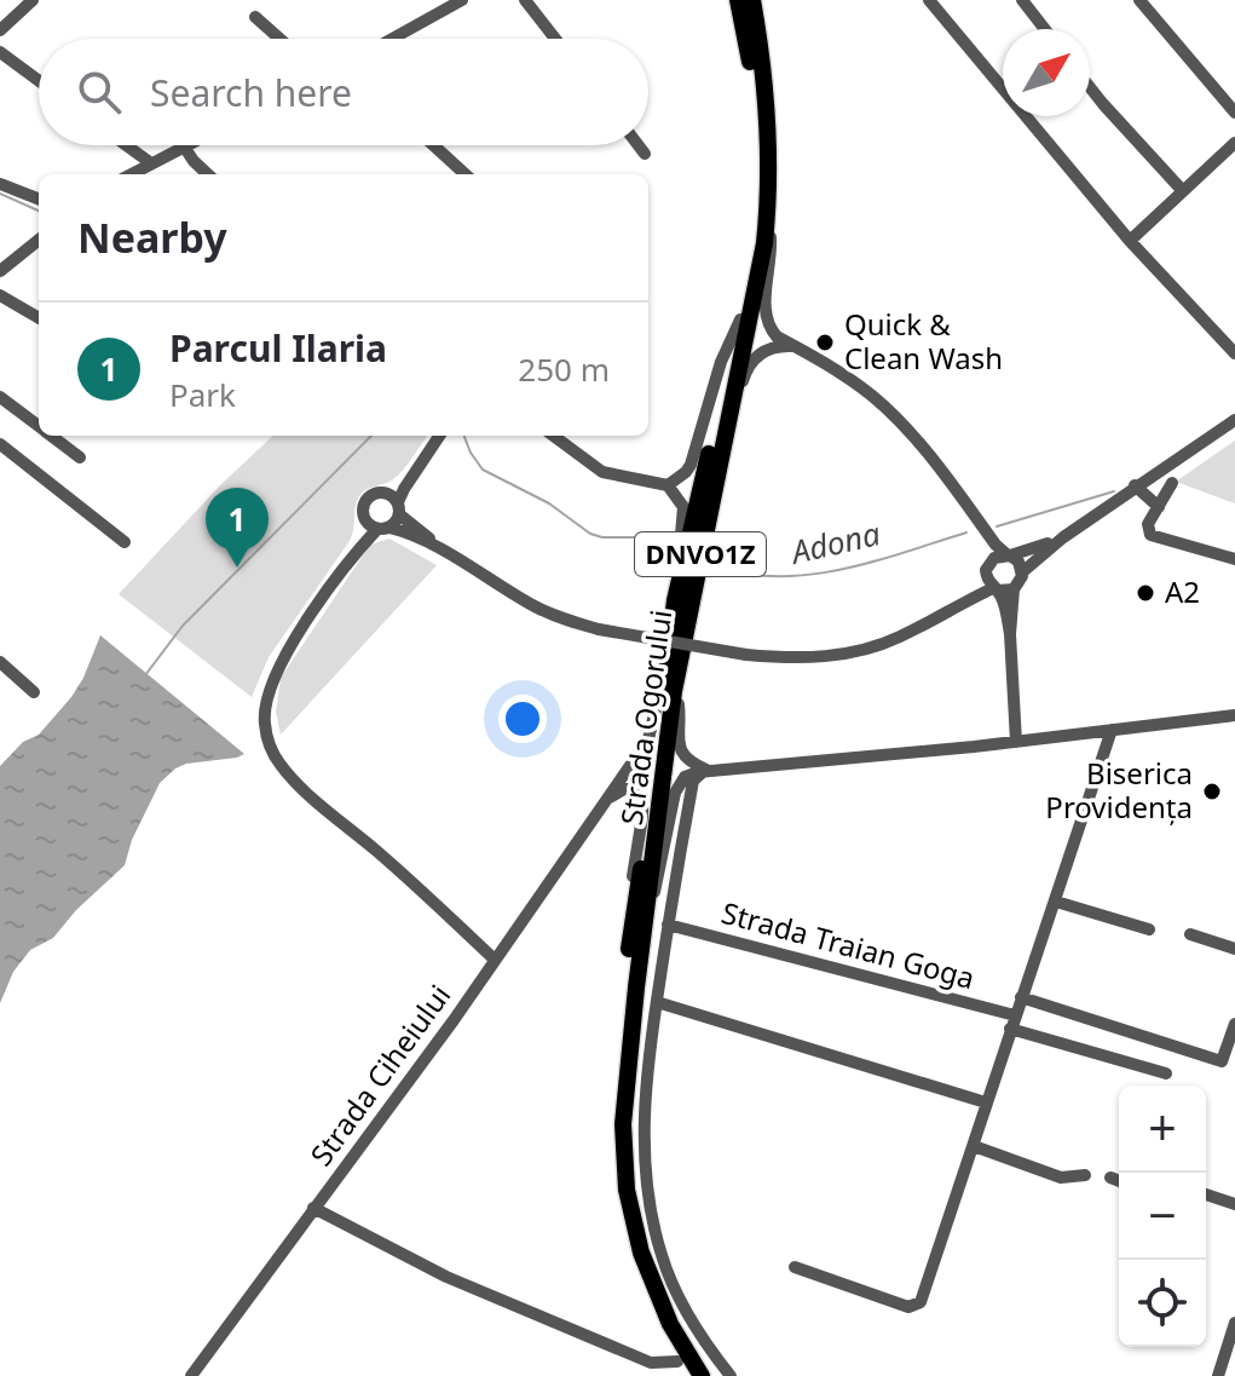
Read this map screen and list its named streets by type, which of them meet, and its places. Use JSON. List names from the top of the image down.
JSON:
{
  "streets": {
    "highway": ["DNVO1Z", "Strada Ogorului"],
    "street": ["Strada Traian Goga", "Strada Ciheiului"]
  },
  "crossings": [
    ["Strada Ogorului", "Strada Ciheiului"]
  ],
  "water": ["Adona"],
  "places": ["Quick & Clean Wash", "A2", "Biserica Providența"],
  "north": "top right",
  "page": {
    "search": "Search here",
    "heading": "Nearby",
    "list": [
      {
        "mark": "1",
        "name": "Parcul Ilaria",
        "note": "Park",
        "value": "250 m"
      }
    ],
    "pins": "1",
    "map_buttons": ["+", "−"]
  }
}
